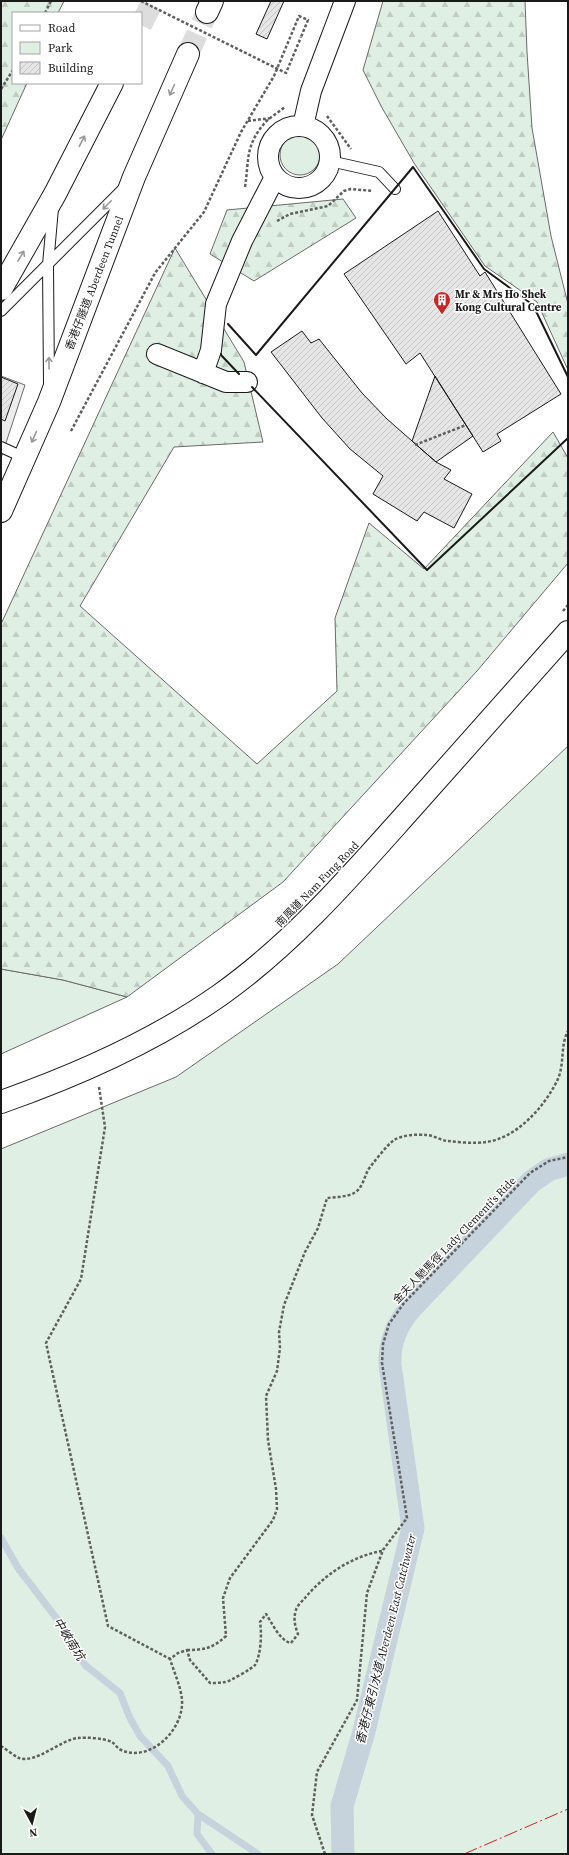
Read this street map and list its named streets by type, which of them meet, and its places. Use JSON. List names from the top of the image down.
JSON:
{
  "streets": {
    "main road": ["香港仔隧道 Aberdeen Tunnel", "南風道 Nam Fung Road"],
    "path": ["金夫人馳馬徑 Lady Clementi's Ride"]
  },
  "water": ["中峽南坑", "香港仔東引水道 Aberdeen East Catchwater"],
  "places": {
    "building": ["Mr & Mrs Ho Shek Kong Cultural Centre"]
  },
  "legend": ["Road", "Park", "Building"],
  "north": "bottom"
}
